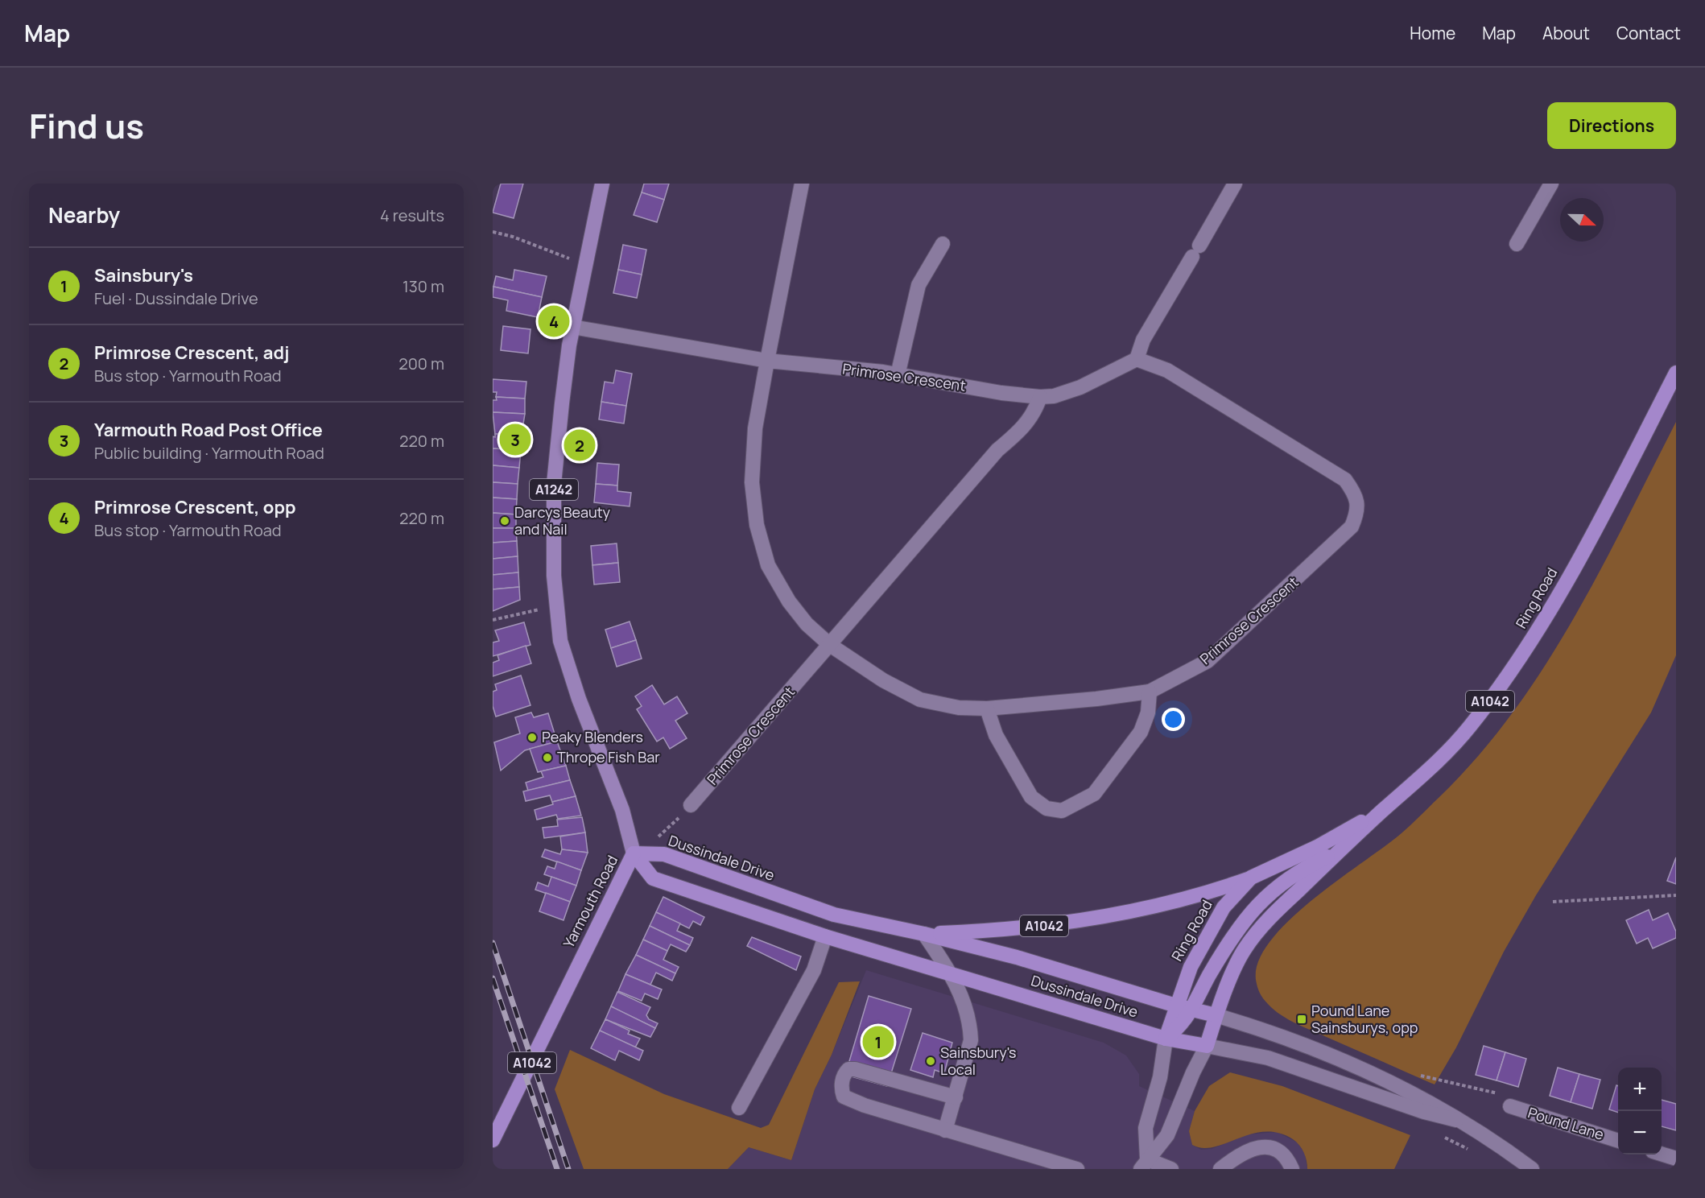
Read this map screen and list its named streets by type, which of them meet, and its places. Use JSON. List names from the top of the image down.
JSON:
{
  "streets": {
    "highway": [
      "Ring Road",
      "A1042",
      "Dussindale Drive",
      "Yarmouth Road"
    ],
    "main road": ["A1242"],
    "street": ["Primrose Crescent", "Pound Lane"]
  },
  "crossings": [
    ["Primrose Crescent", "Yarmouth Road"],
    ["Ring Road", "A1042"],
    ["Ring Road", "Dussindale Drive"],
    ["A1042", "Dussindale Drive"],
    ["Dussindale Drive", "Yarmouth Road"]
  ],
  "places": {
    "other": [
      "Darcys Beauty and Nail",
      "Peaky Blenders",
      "Thrope Fish Bar",
      "Sainsbury's Local"
    ],
    "transit": ["Pound Lane Sainsburys, opp"]
  },
  "north": "right",
  "page": {
    "header": "Map",
    "nav": [
      "Home",
      "Map",
      "About",
      "Contact"
    ],
    "title": "Find us",
    "buttons": "Directions",
    "heading": ["Nearby", "4 results"],
    "list": [
      {
        "mark": "1",
        "name": "Sainsbury's",
        "note": "Fuel · Dussindale Drive",
        "value": "130 m"
      },
      {
        "mark": "2",
        "name": "Primrose Crescent, adj",
        "note": "Bus stop · Yarmouth Road",
        "value": "200 m"
      },
      {
        "mark": "3",
        "name": "Yarmouth Road Post Office",
        "note": "Public building · Yarmouth Road",
        "value": "220 m"
      },
      {
        "mark": "4",
        "name": "Primrose Crescent, opp",
        "note": "Bus stop · Yarmouth Road",
        "value": "220 m"
      }
    ],
    "pins": [
      "4",
      "3",
      "2",
      "1"
    ],
    "map_buttons": ["+", "−"]
  }
}
